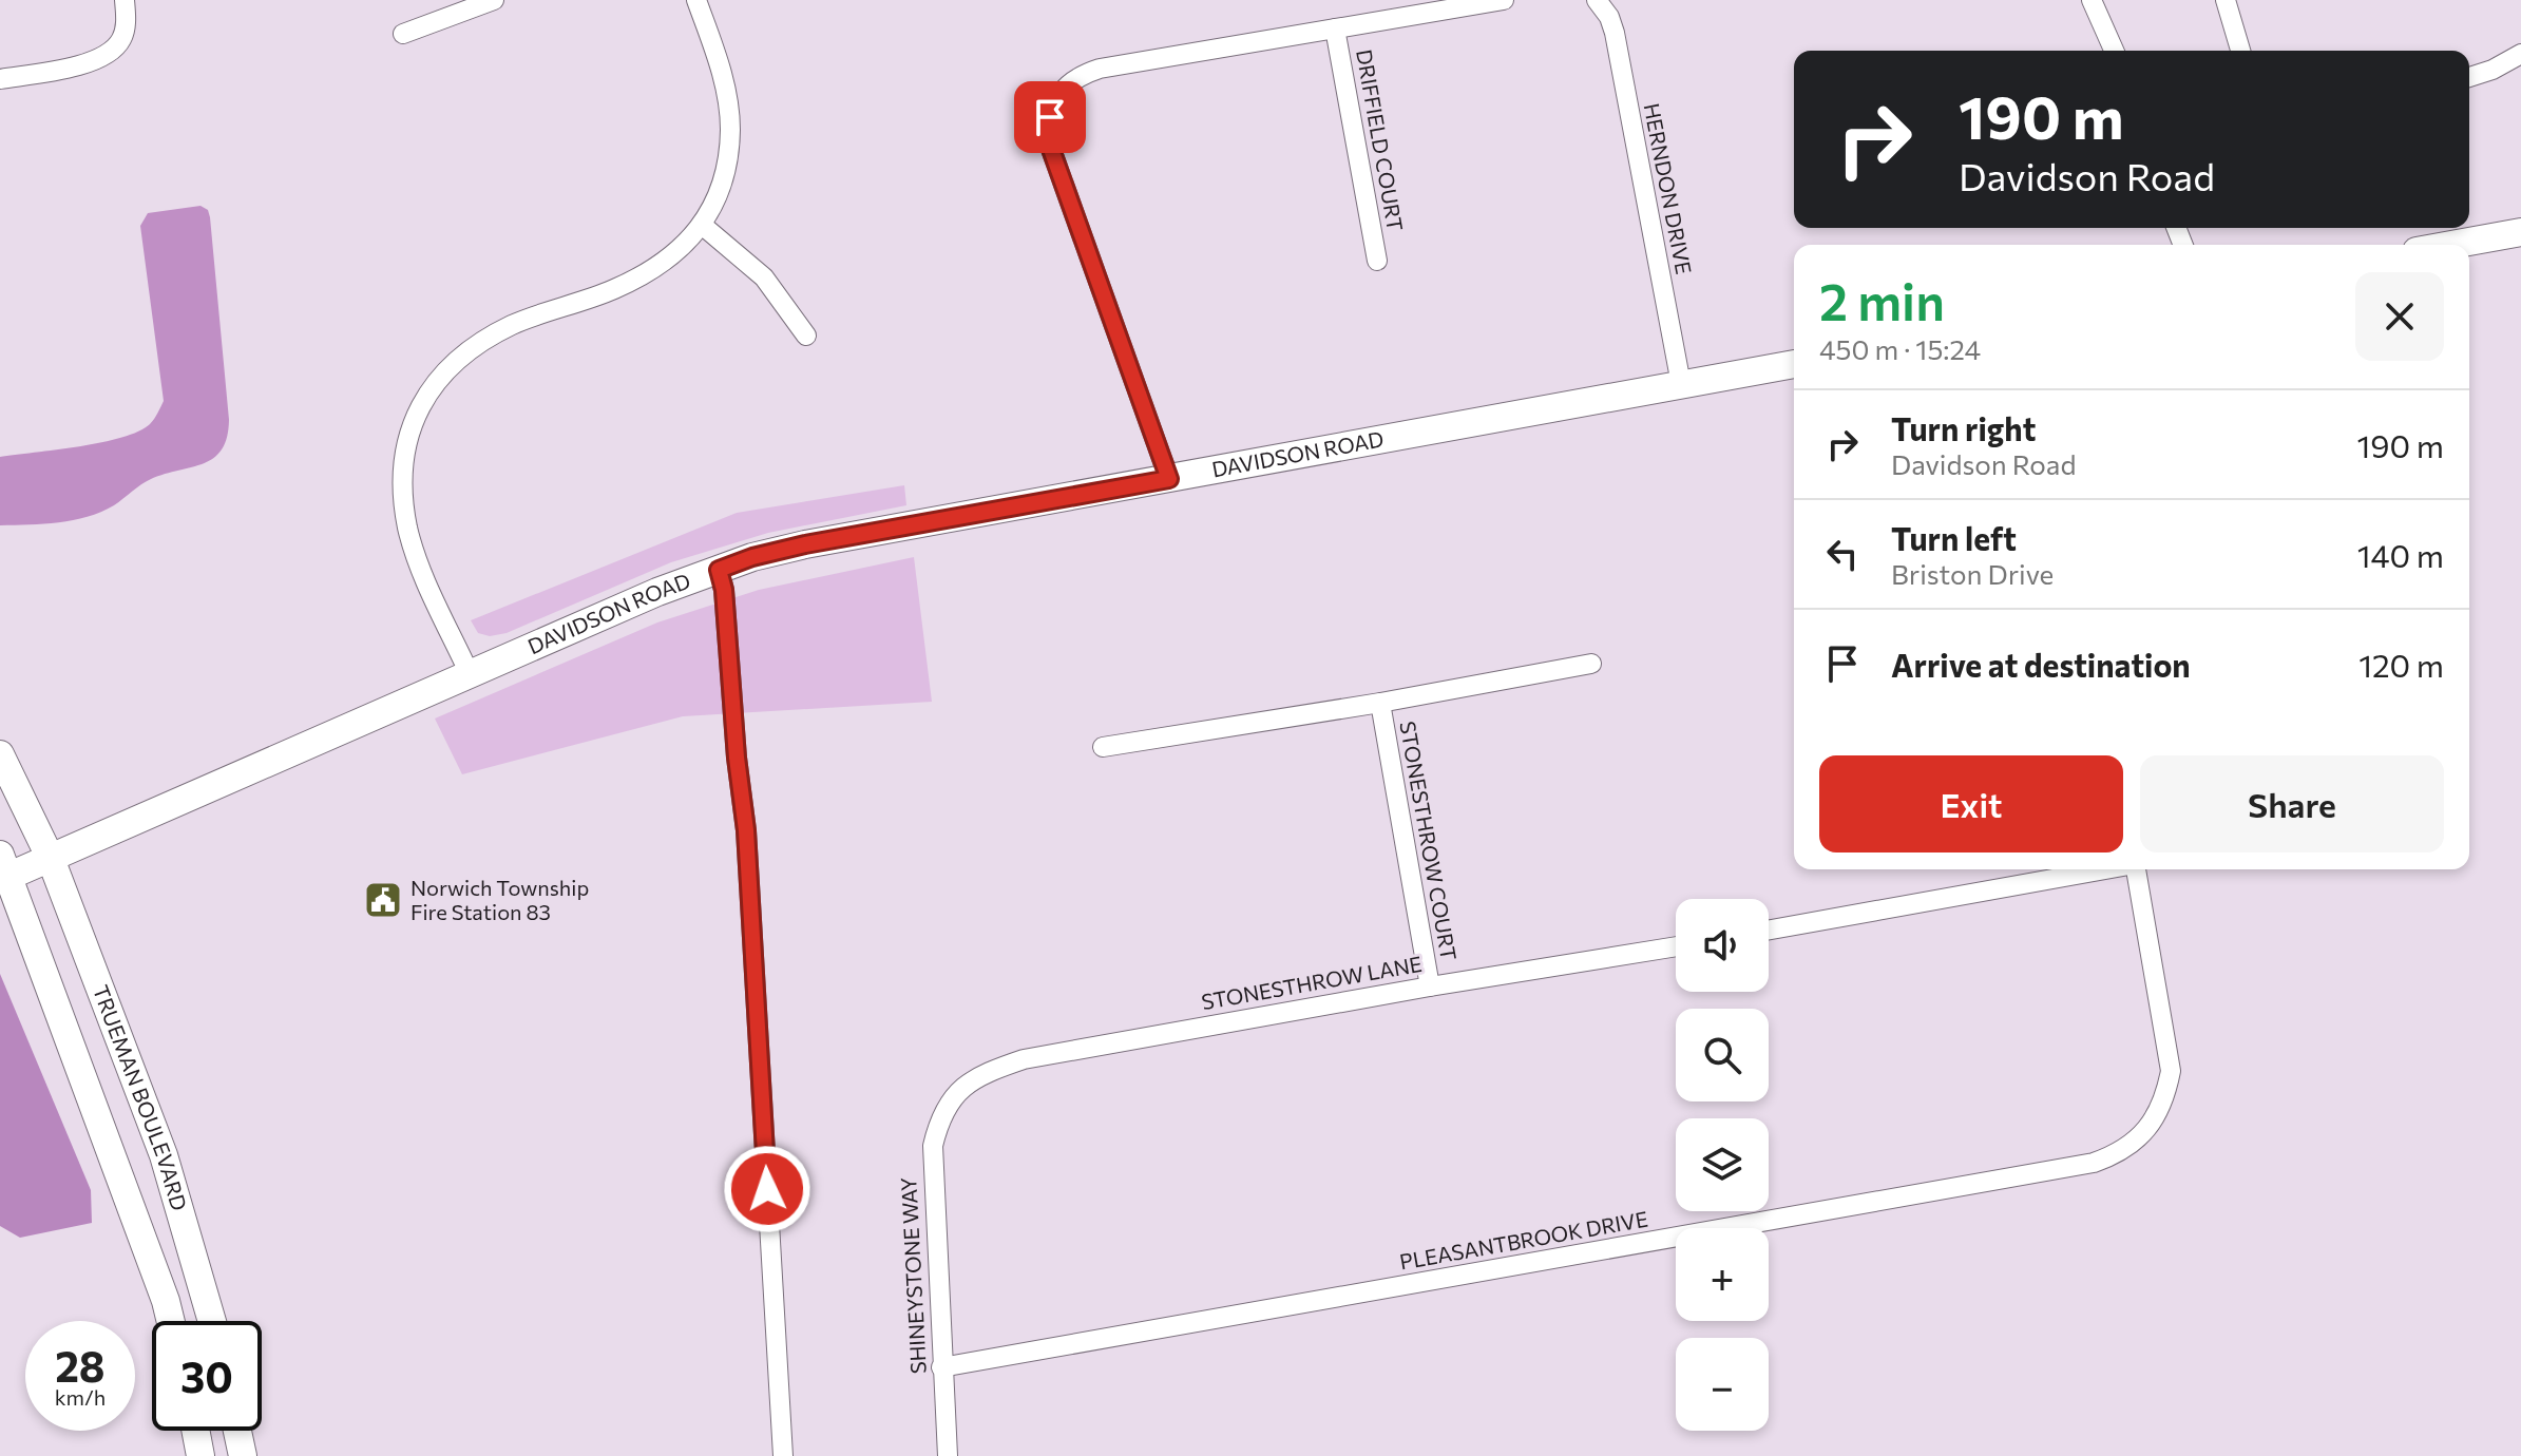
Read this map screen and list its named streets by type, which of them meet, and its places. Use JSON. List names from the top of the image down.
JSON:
{
  "streets": {
    "main road": ["DAVIDSON ROAD", "TRUEMAN BOULEVARD"],
    "street": [
      "DRIFFIELD COURT",
      "HERNDON DRIVE",
      "STONESTHROW COURT",
      "STONESTHROW LANE",
      "PLEASANTBROOK DRIVE",
      "SHINEYSTONE WAY"
    ]
  },
  "crossings": [
    ["HERNDON DRIVE", "DAVIDSON ROAD"],
    ["DAVIDSON ROAD", "TRUEMAN BOULEVARD"],
    ["STONESTHROW COURT", "STONESTHROW LANE"],
    ["STONESTHROW LANE", "SHINEYSTONE WAY"],
    ["PLEASANTBROOK DRIVE", "SHINEYSTONE WAY"]
  ],
  "places": {
    "public building": ["Norwich Township Fire Station 83"]
  },
  "page": {
    "turn": ["190 m", "Davidson Road"],
    "heading": ["2 min", "450 m · 15:24"],
    "list": [
      {
        "name": "Turn right",
        "note": "Davidson Road",
        "value": "190 m"
      },
      {
        "name": "Turn left",
        "note": "Briston Drive",
        "value": "140 m"
      },
      {
        "name": "Arrive at destination",
        "value": "120 m"
      }
    ],
    "buttons": ["Exit", "Share"],
    "map_buttons": ["+", "−"],
    "speed": "28 km/h",
    "limit": "30"
  }
}
